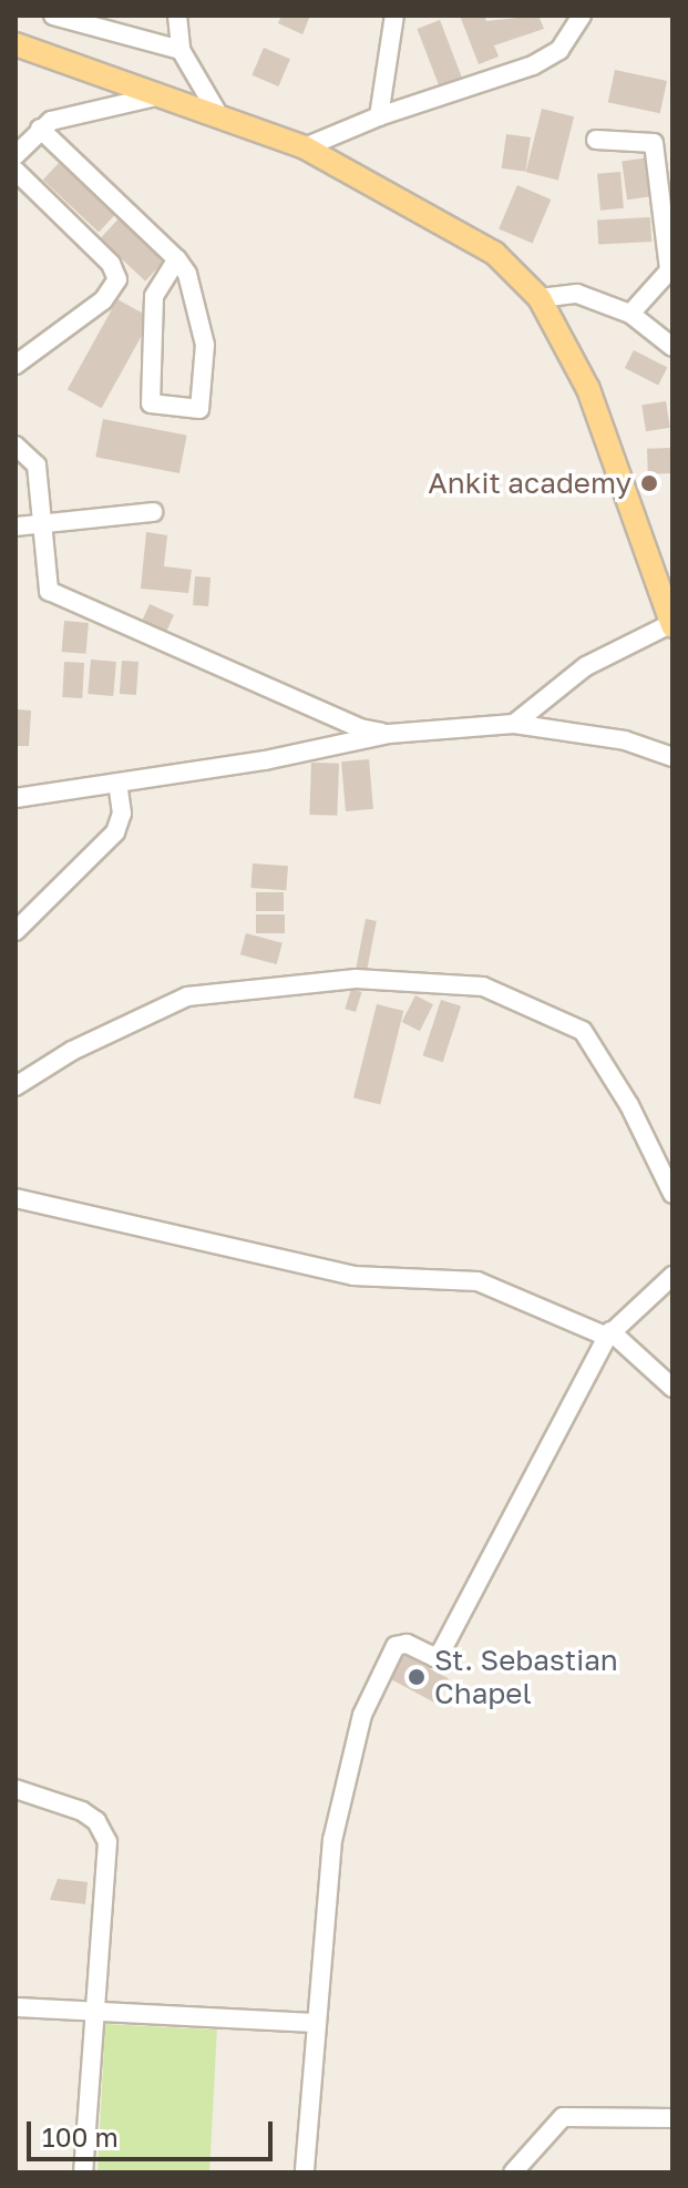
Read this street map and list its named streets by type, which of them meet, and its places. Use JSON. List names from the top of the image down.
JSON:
{
  "places": ["Ankit academy", "St. Sebastian Chapel"],
  "scale_bar": "100 m"
}
